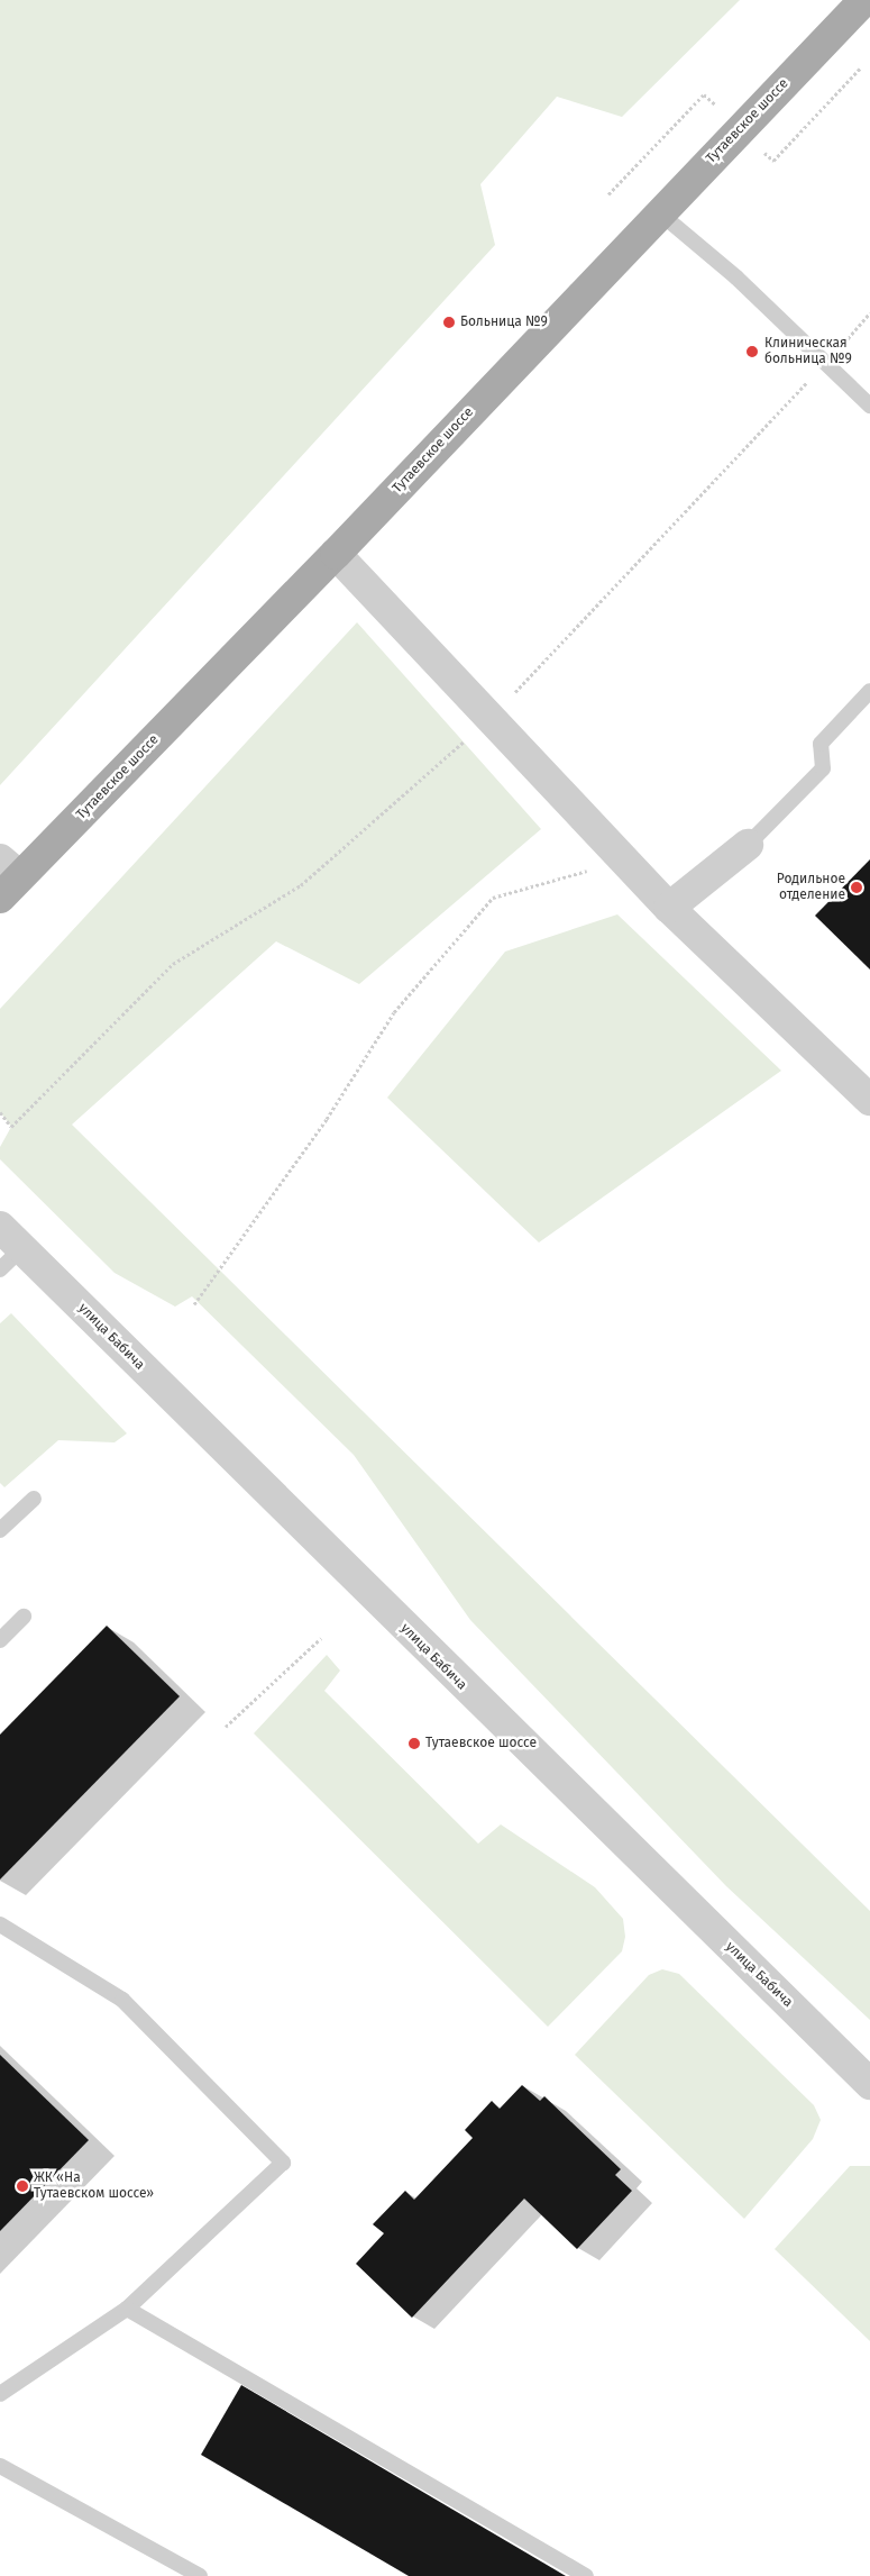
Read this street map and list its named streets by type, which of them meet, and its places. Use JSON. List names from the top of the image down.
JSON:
{
  "streets": {
    "main road": ["Тутаевское шоссе"],
    "street": ["улица Бабича"]
  },
  "places": [
    "Больница №9",
    "Клиническая больница №9",
    "Родильное отделение",
    "Тутаевское шоссе",
    "ЖК «На Тутаевском шоссе»"
  ]
}
